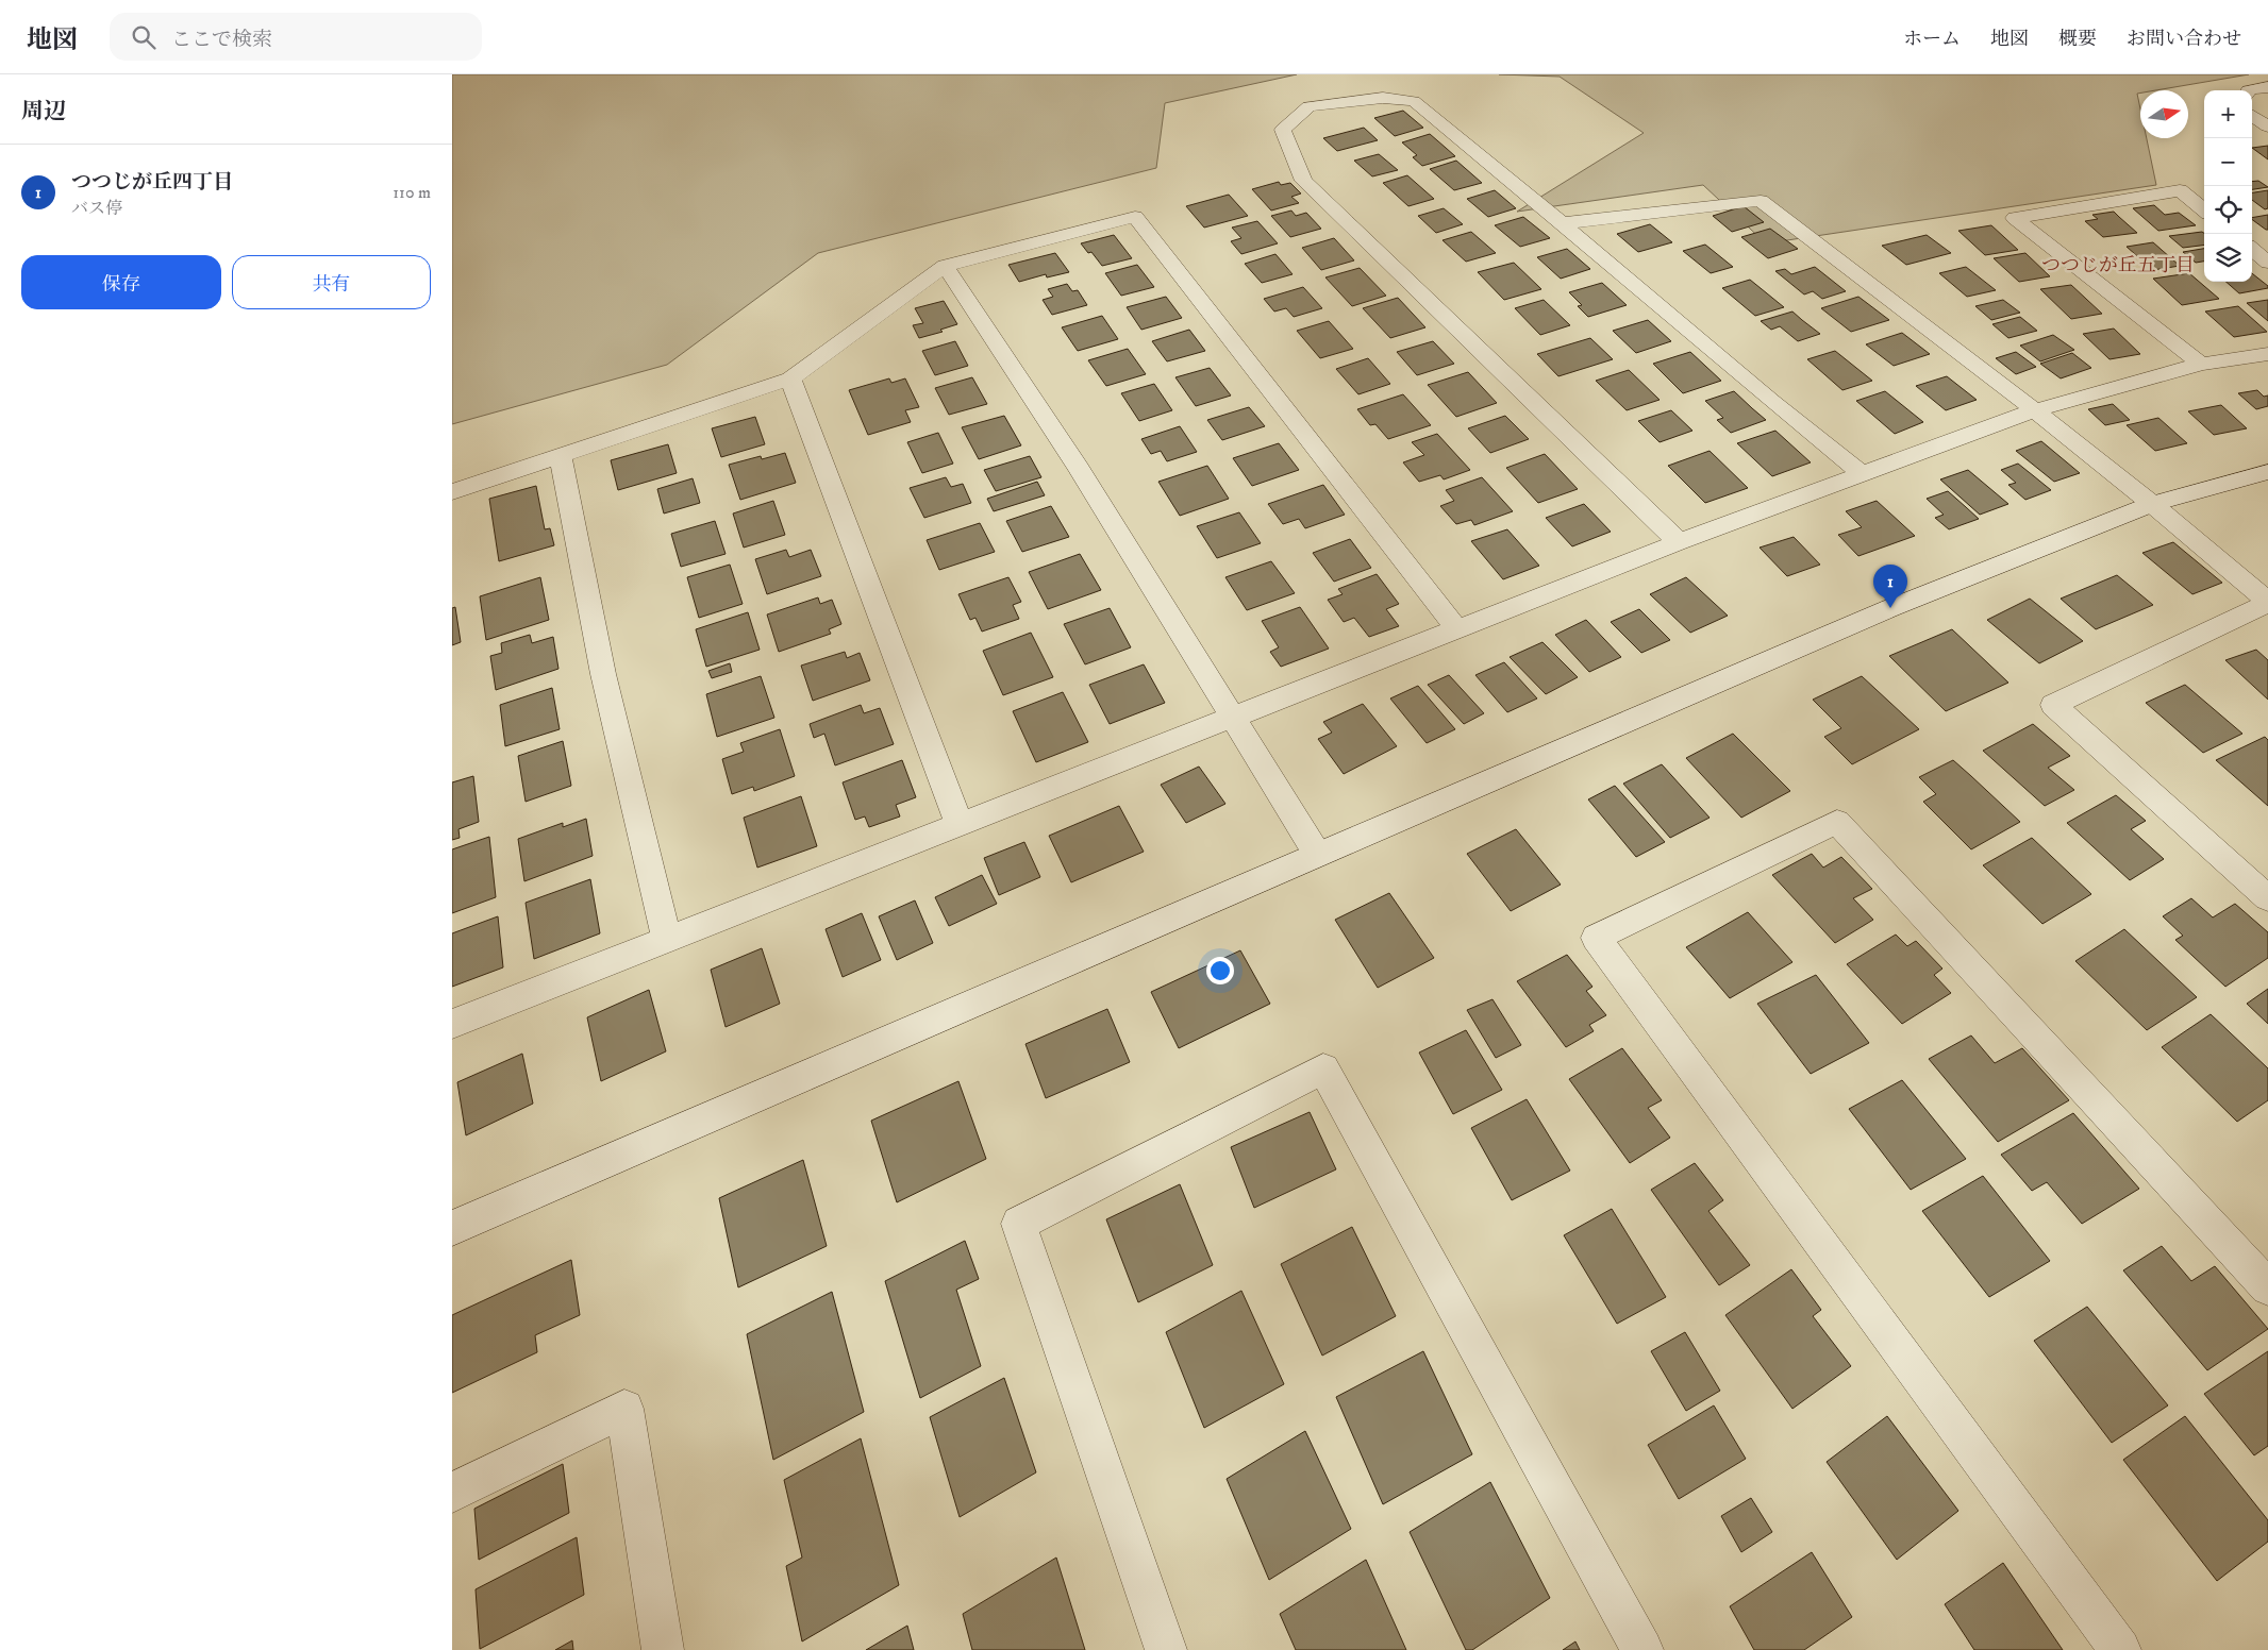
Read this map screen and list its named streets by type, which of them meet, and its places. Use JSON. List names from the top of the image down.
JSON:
{
  "districts": ["つつじが丘五丁目"],
  "north": "right",
  "page": {
    "header": "地図",
    "search": "ここで検索",
    "nav": [
      "ホーム",
      "地図",
      "概要",
      "お問い合わせ"
    ],
    "heading": "周辺",
    "map_buttons": ["+", "−"],
    "list": [
      {
        "mark": "1",
        "name": "つつじが丘四丁目",
        "note": "バス停",
        "value": "110 m"
      }
    ],
    "buttons": ["保存", "共有"],
    "pins": "1"
  }
}
